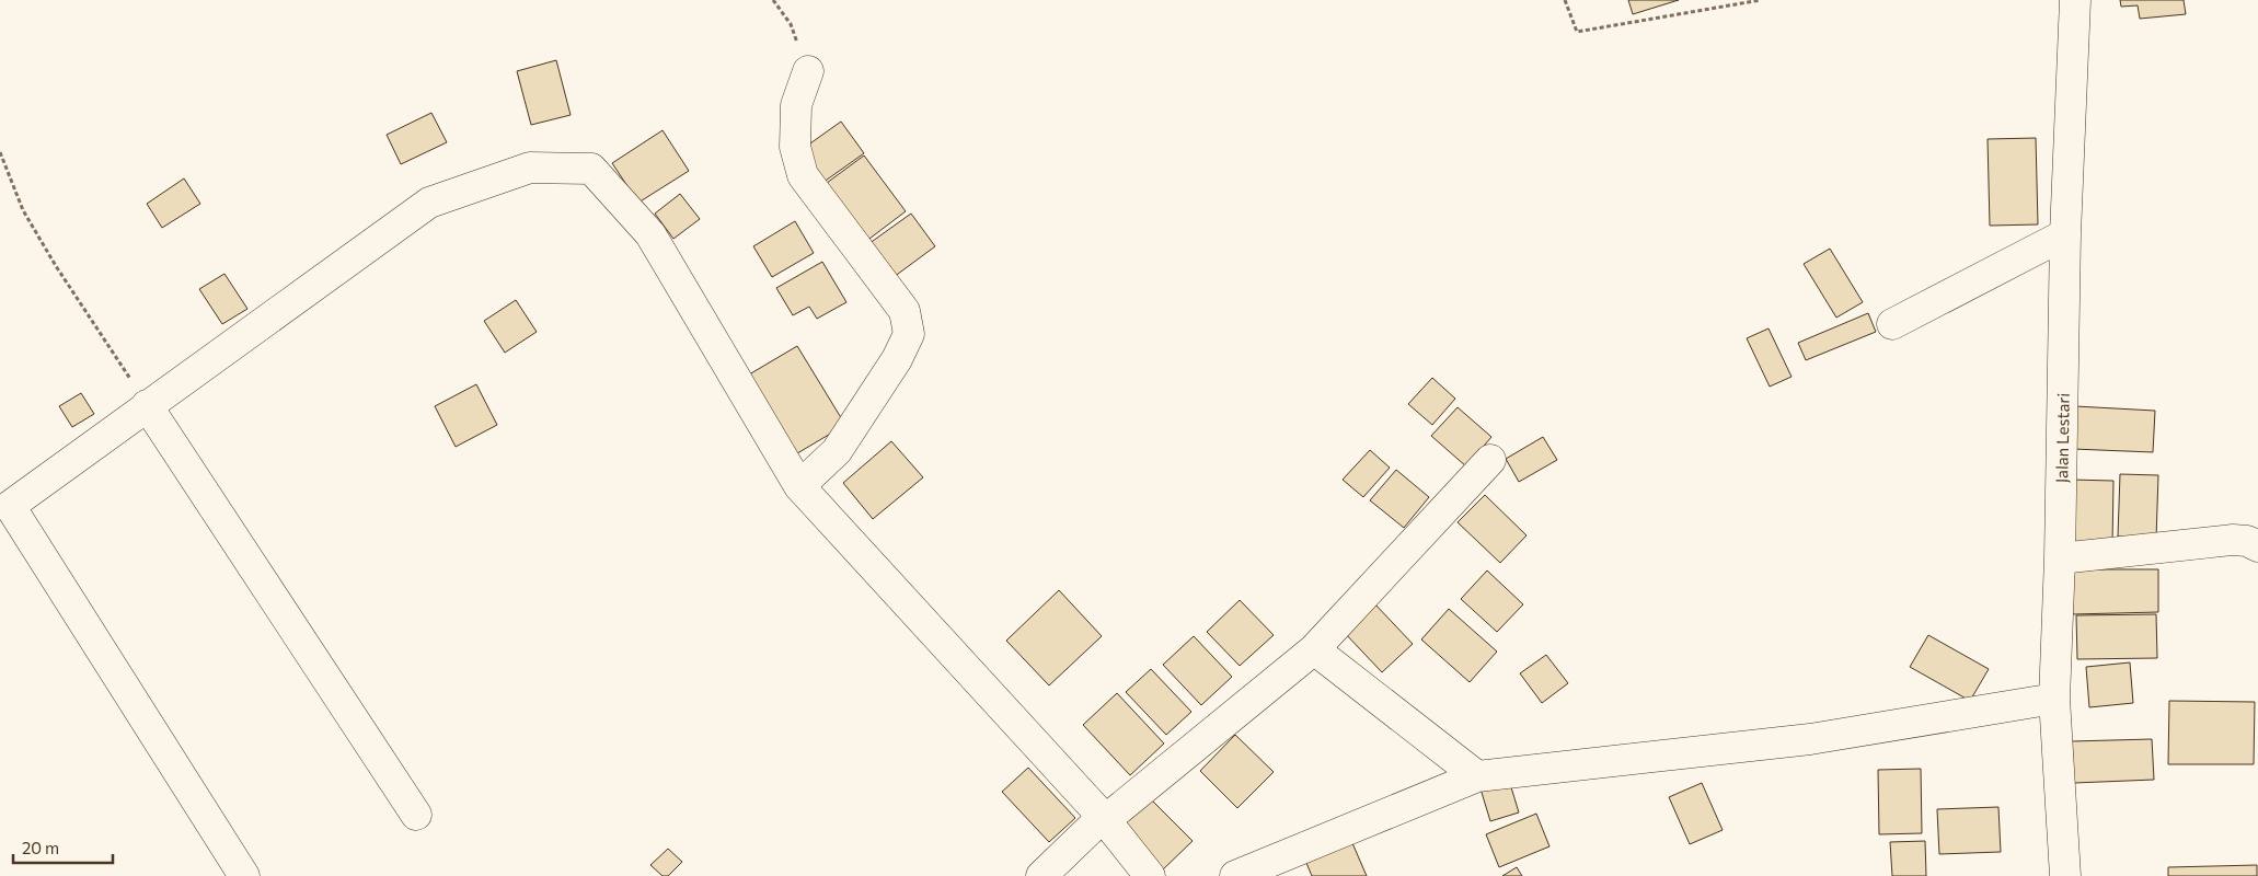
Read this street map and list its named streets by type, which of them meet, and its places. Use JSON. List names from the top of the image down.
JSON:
{
  "streets": {
    "street": ["Jalan Lestari"]
  },
  "scale_bar": "20 m"
}
